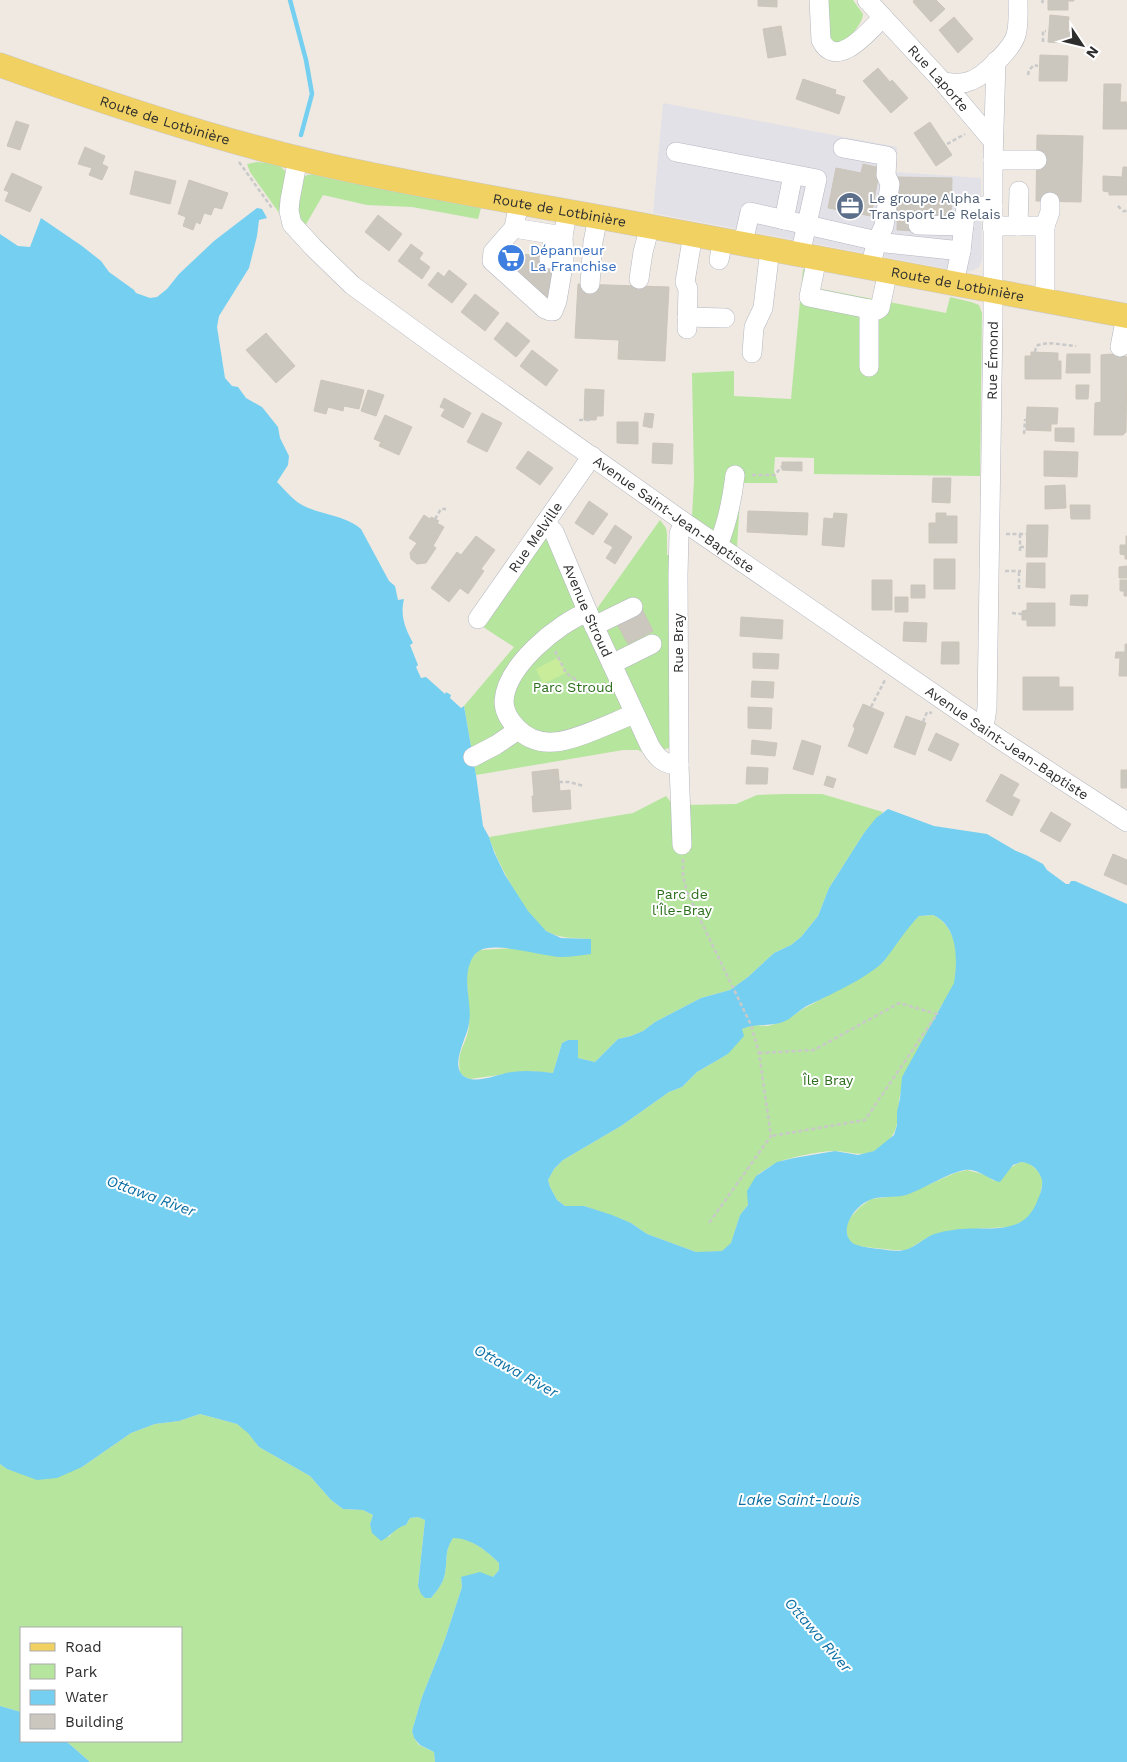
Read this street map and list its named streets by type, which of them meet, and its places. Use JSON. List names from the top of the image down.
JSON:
{
  "streets": {
    "main road": ["Route de Lotbinière"],
    "street": [
      "Rue Laporte",
      "Rue Émond",
      "Avenue Saint-Jean-Baptiste",
      "Rue Melville",
      "Avenue Stroud",
      "Rue Bray"
    ]
  },
  "crossings": [
    ["Rue Laporte", "Rue Émond"],
    ["Route de Lotbinière", "Rue Émond"],
    ["Route de Lotbinière", "Avenue Saint-Jean-Baptiste"],
    ["Rue Émond", "Avenue Saint-Jean-Baptiste"],
    ["Avenue Saint-Jean-Baptiste", "Rue Melville"],
    ["Avenue Saint-Jean-Baptiste", "Rue Bray"],
    ["Rue Melville", "Avenue Stroud"],
    ["Avenue Stroud", "Rue Bray"]
  ],
  "water": ["Ottawa River", "Lake Saint-Louis"],
  "parks": ["Parc Stroud", "Parc de l'Île-Bray", "Île Bray"],
  "places": {
    "office": ["Le groupe Alpha - Transport Le Relais"],
    "supermarket": ["Dépanneur La Franchise"]
  },
  "legend": [
    "Road",
    "Park",
    "Water",
    "Building"
  ],
  "north": "bottom right"
}
